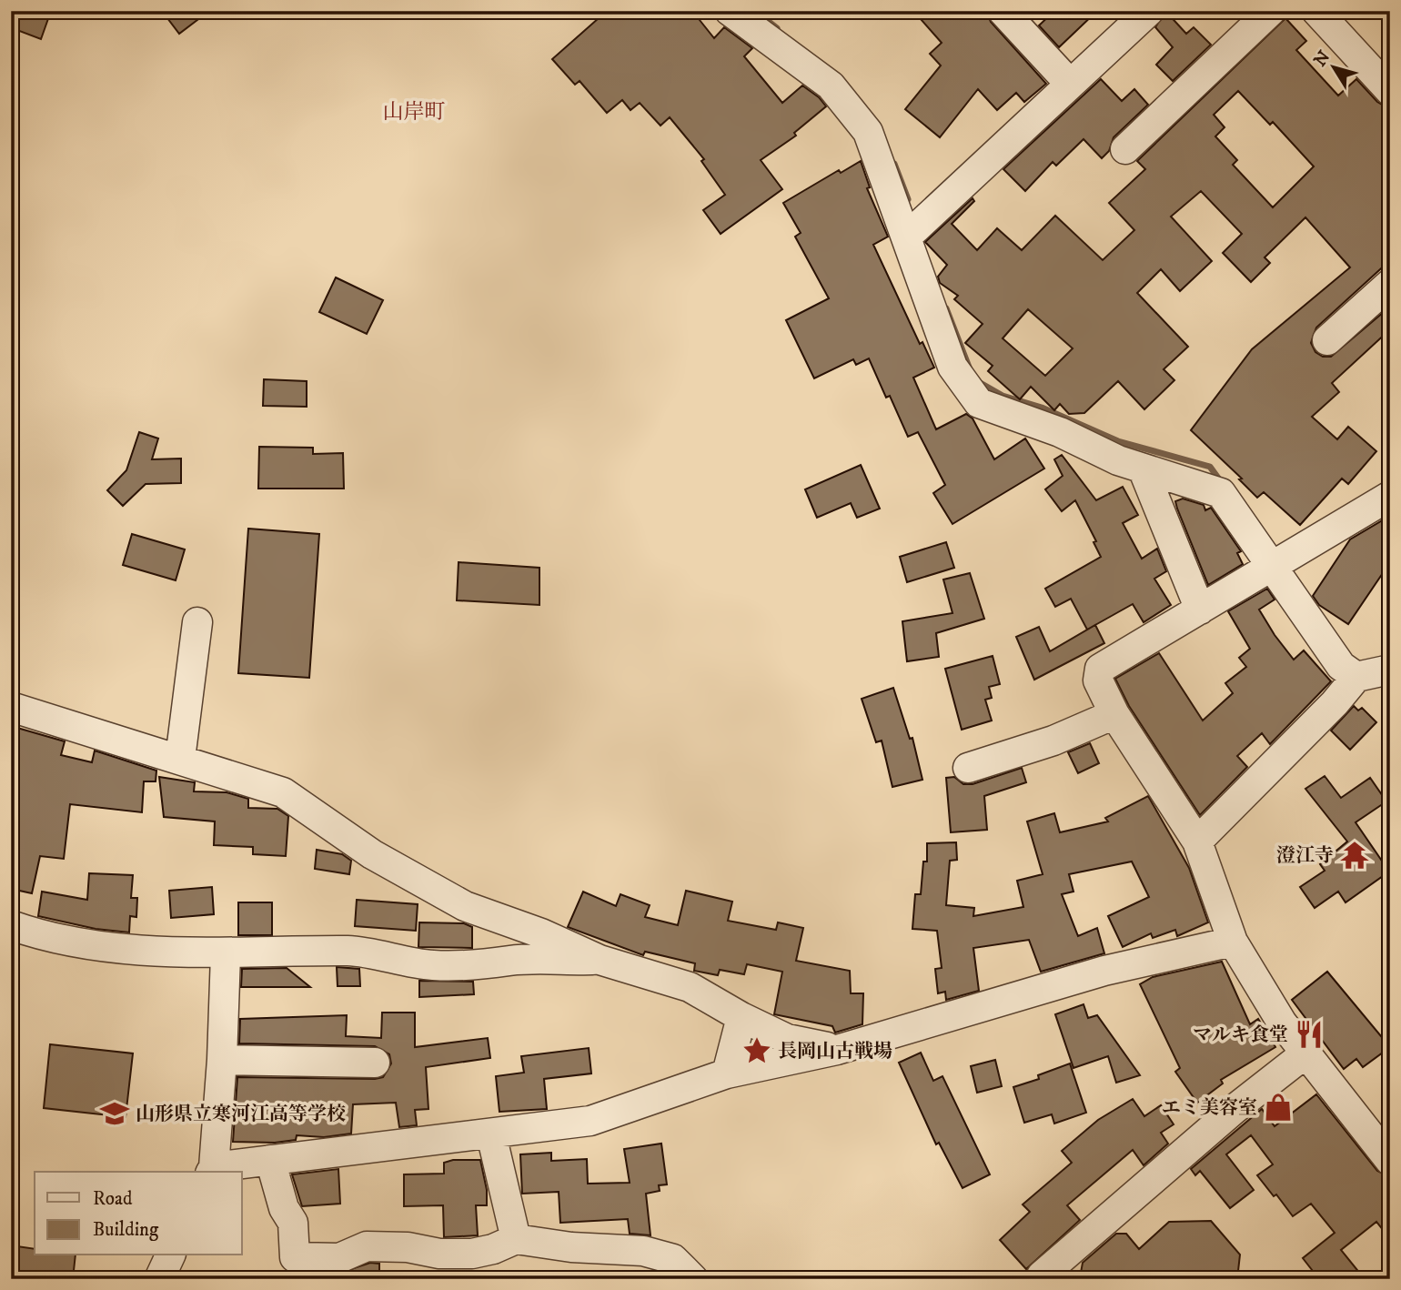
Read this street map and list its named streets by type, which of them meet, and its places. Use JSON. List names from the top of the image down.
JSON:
{
  "districts": ["山岸町"],
  "places": {
    "temple": ["澄江寺"],
    "restaurant": ["マルキ食堂"],
    "place": ["長岡山古戦場"],
    "shop": ["エミ美容室"],
    "school or university": ["山形県立寒河江高等学校"]
  },
  "legend": ["Road", "Building"],
  "north": "top left"
}
